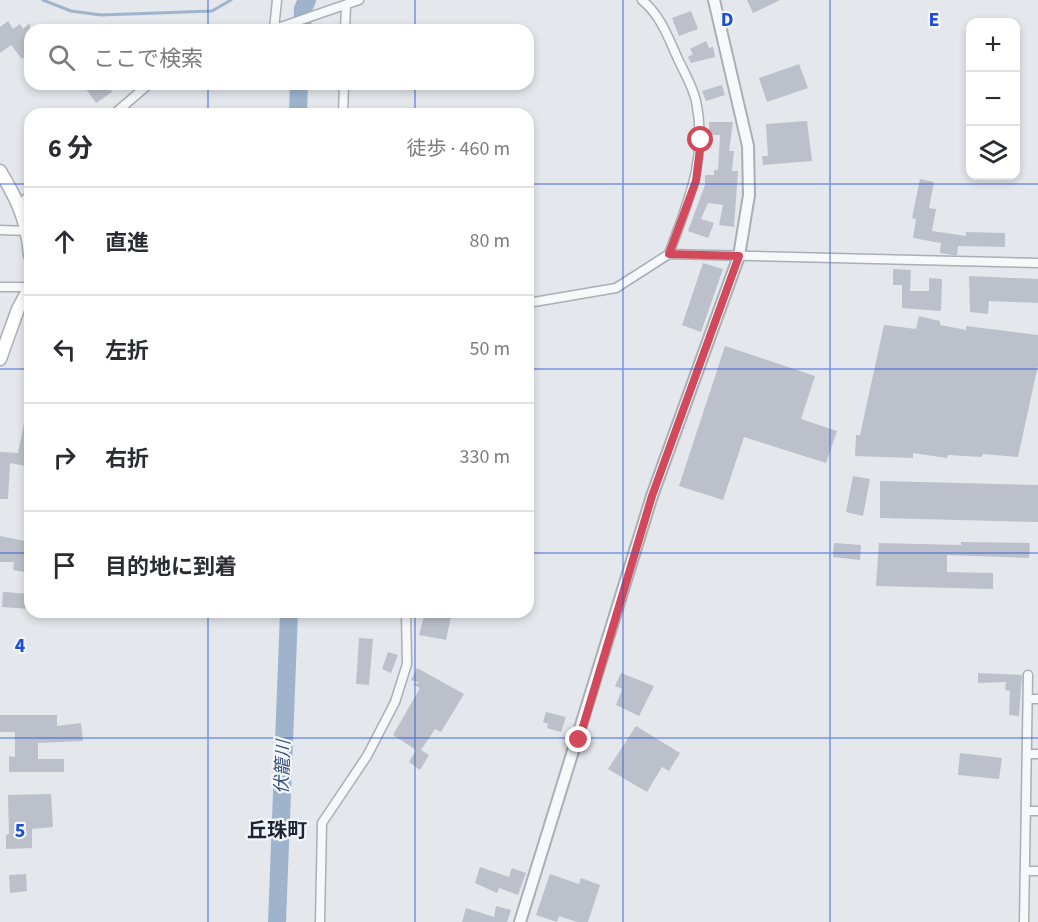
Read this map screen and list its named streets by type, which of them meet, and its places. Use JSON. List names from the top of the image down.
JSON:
{
  "districts": ["丘珠町"],
  "water": ["伏籠川"],
  "page": {
    "map_buttons": ["+", "−"],
    "search": "ここで検索",
    "heading": ["6 分", "徒歩 · 460 m"],
    "list": [
      ["直進", "80 m"],
      ["左折", "50 m"],
      ["右折", "330 m"],
      "目的地に到着"
    ]
  },
  "grid": {
    "columns": ["D", "E"],
    "rows": ["4", "5"]
  }
}
